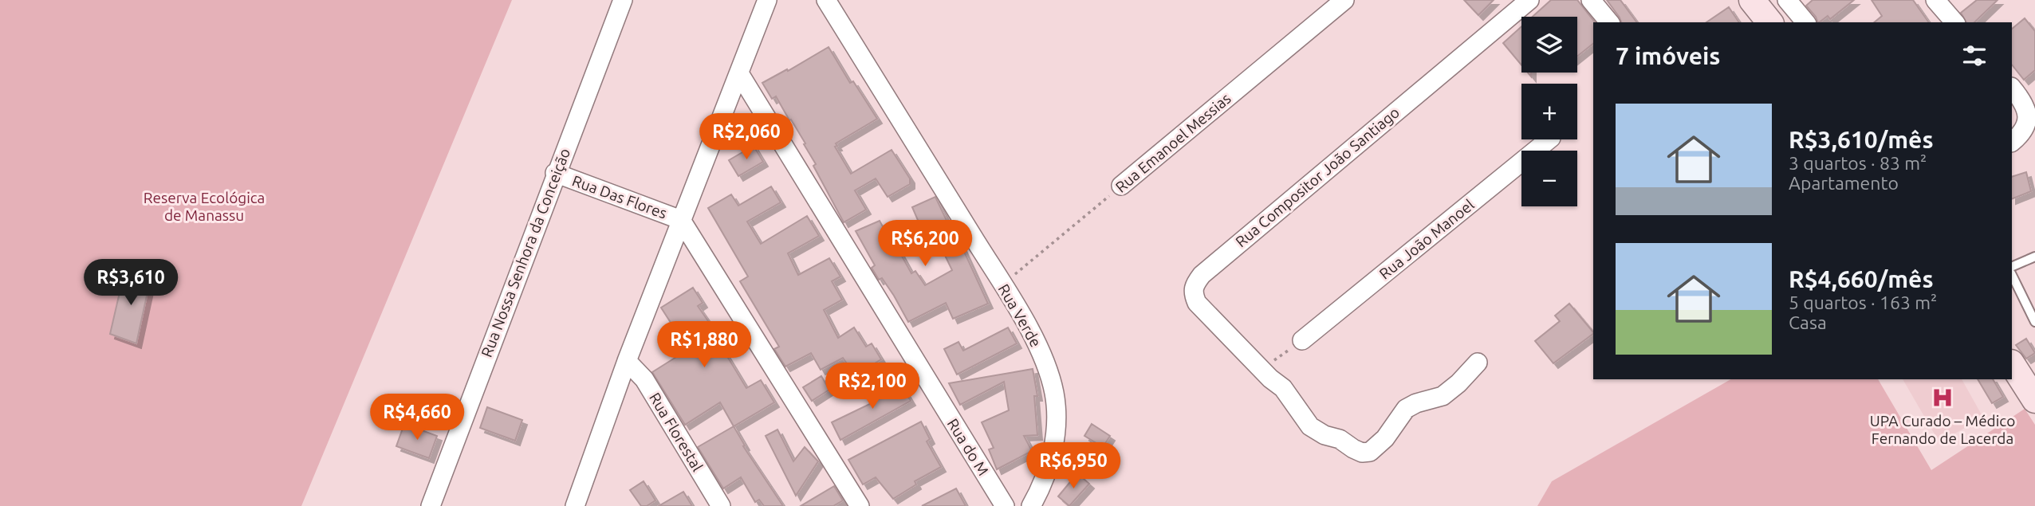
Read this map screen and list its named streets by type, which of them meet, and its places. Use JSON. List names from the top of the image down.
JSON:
{
  "streets": {
    "street": [
      "Rua Emanoel Messias",
      "Rua Compositor João Santiago",
      "Rua Das Flores",
      "Rua João Manoel",
      "Rua Nossa Senhora da Conceição",
      "Rua Verde",
      "Rua Florestal",
      "Rua do M"
    ]
  },
  "crossings": [
    ["Rua Emanoel Messias", "Rua Verde"],
    ["Rua Das Flores", "Rua Nossa Senhora da Conceição"]
  ],
  "parks": ["Reserva Ecológica de Manassu"],
  "places": {
    "hospital": ["UPA Curado – Médico Fernando de Lacerda"]
  },
  "page": {
    "map_buttons": ["+", "−"],
    "heading": "7 imóveis",
    "list": [
      {
        "name": "R$3,610/mês",
        "note": "3 quartos · 83 m² · Apartamento"
      },
      {
        "name": "R$4,660/mês",
        "note": "5 quartos · 163 m² · Casa"
      }
    ],
    "price": [
      "R$2,060",
      "R$6,200",
      "R$3,610",
      "R$1,880",
      "R$2,100",
      "R$4,660",
      "R$6,950"
    ]
  }
}
